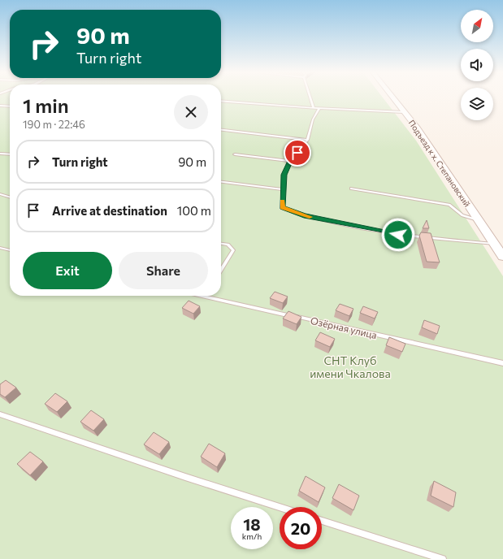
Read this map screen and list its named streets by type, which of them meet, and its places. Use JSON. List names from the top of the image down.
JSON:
{
  "streets": {
    "street": ["Подъезд к х. Степановский"],
    "lane": ["Озёрная улица"]
  },
  "parks": ["СНТ Клуб имени Чкалова"],
  "north": "top right",
  "page": {
    "turn": ["90 m", "Turn right"],
    "heading": ["1 min", "190 m · 22:46"],
    "list": [
      {
        "name": "Turn right",
        "value": "90 m"
      },
      {
        "name": "Arrive at destination",
        "value": "100 m"
      }
    ],
    "buttons": ["Exit", "Share"],
    "speed": "18 km/h",
    "limit": "20"
  }
}
